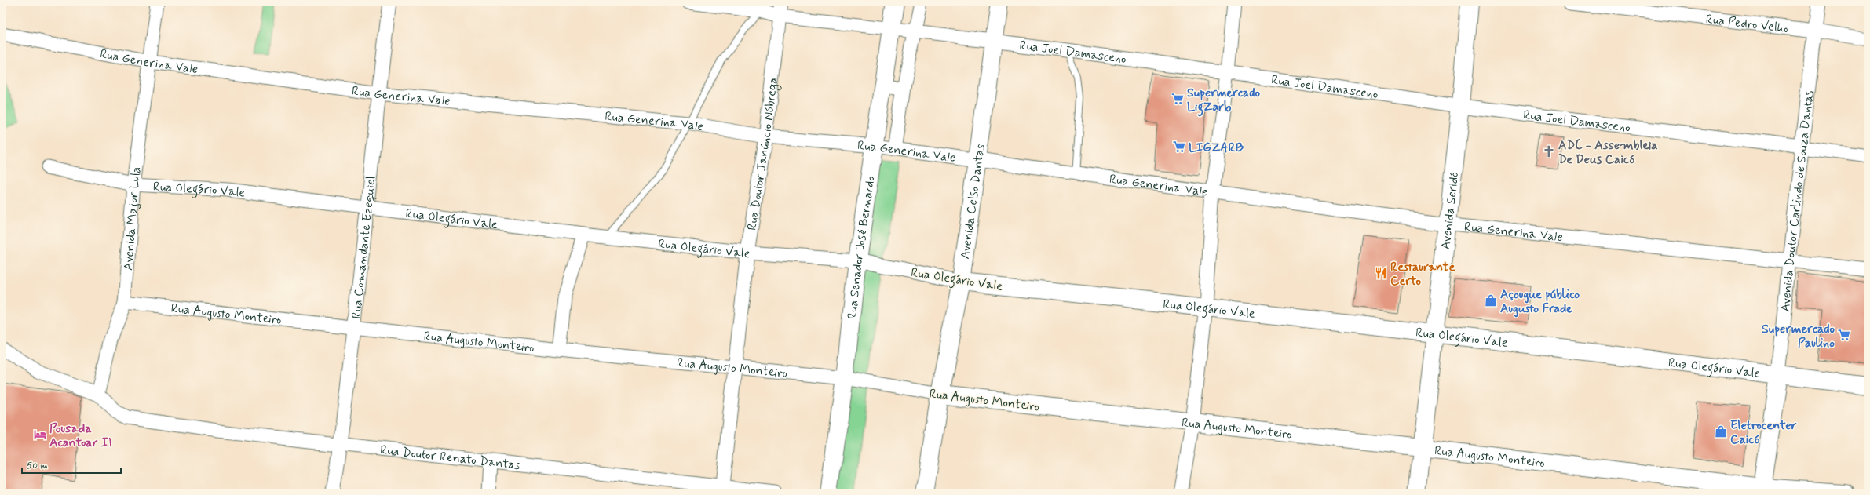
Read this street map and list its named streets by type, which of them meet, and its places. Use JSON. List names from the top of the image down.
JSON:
{
  "streets": {
    "main road": [
      "Rua Olegário Vale",
      "Avenida Doutor Carlindo de Souza Dantas",
      "Avenida Celso Dantas",
      "Avenida Seridó",
      "Rua Senador José Bernardo",
      "Rua Augusto Monteiro"
    ],
    "street": [
      "Rua Pedro Velho",
      "Rua Joel Damasceno",
      "Rua Generina Vale",
      "Rua Doutor Janúncio Nóbrega",
      "Avenida Major Lula",
      "Rua Comandante Ezequiel",
      "Rua Doutor Renato Dantas"
    ]
  },
  "crossings": [
    ["Rua Pedro Velho", "Avenida Doutor Carlindo de Souza Dantas"],
    ["Rua Joel Damasceno", "Rua Doutor Janúncio Nóbrega"],
    ["Rua Joel Damasceno", "Avenida Doutor Carlindo de Souza Dantas"],
    ["Rua Joel Damasceno", "Avenida Celso Dantas"],
    ["Rua Joel Damasceno", "Avenida Seridó"],
    ["Rua Joel Damasceno", "Rua Senador José Bernardo"],
    ["Rua Generina Vale", "Rua Doutor Janúncio Nóbrega"],
    ["Rua Generina Vale", "Avenida Doutor Carlindo de Souza Dantas"],
    ["Rua Generina Vale", "Avenida Celso Dantas"],
    ["Rua Generina Vale", "Avenida Seridó"],
    ["Rua Generina Vale", "Avenida Major Lula"],
    ["Rua Generina Vale", "Rua Senador José Bernardo"],
    ["Rua Generina Vale", "Rua Comandante Ezequiel"],
    ["Rua Doutor Janúncio Nóbrega", "Rua Olegário Vale"],
    ["Rua Doutor Janúncio Nóbrega", "Rua Augusto Monteiro"],
    ["Rua Doutor Janúncio Nóbrega", "Rua Doutor Renato Dantas"],
    ["Rua Olegário Vale", "Avenida Doutor Carlindo de Souza Dantas"],
    ["Rua Olegário Vale", "Avenida Celso Dantas"],
    ["Rua Olegário Vale", "Avenida Seridó"],
    ["Rua Olegário Vale", "Avenida Major Lula"],
    ["Rua Olegário Vale", "Rua Senador José Bernardo"],
    ["Rua Olegário Vale", "Rua Comandante Ezequiel"],
    ["Avenida Doutor Carlindo de Souza Dantas", "Rua Augusto Monteiro"],
    ["Avenida Celso Dantas", "Rua Augusto Monteiro"],
    ["Avenida Seridó", "Rua Augusto Monteiro"],
    ["Avenida Major Lula", "Rua Augusto Monteiro"],
    ["Avenida Major Lula", "Rua Doutor Renato Dantas"],
    ["Rua Senador José Bernardo", "Rua Augusto Monteiro"],
    ["Rua Comandante Ezequiel", "Rua Augusto Monteiro"],
    ["Rua Comandante Ezequiel", "Rua Doutor Renato Dantas"]
  ],
  "places": {
    "supermarket": ["Supermercado LigZarb", "LIGZARB", "Supermercado Paulino"],
    "church": ["ADC - Assembleia De Deus Caicó"],
    "restaurant": ["Restaurante Certo"],
    "shop": ["Açougue público Augusto Frade", "Eletrocenter Caicó"],
    "hotel": ["Pousada Acantoar II"]
  },
  "scale_bar": "50 m"
}
